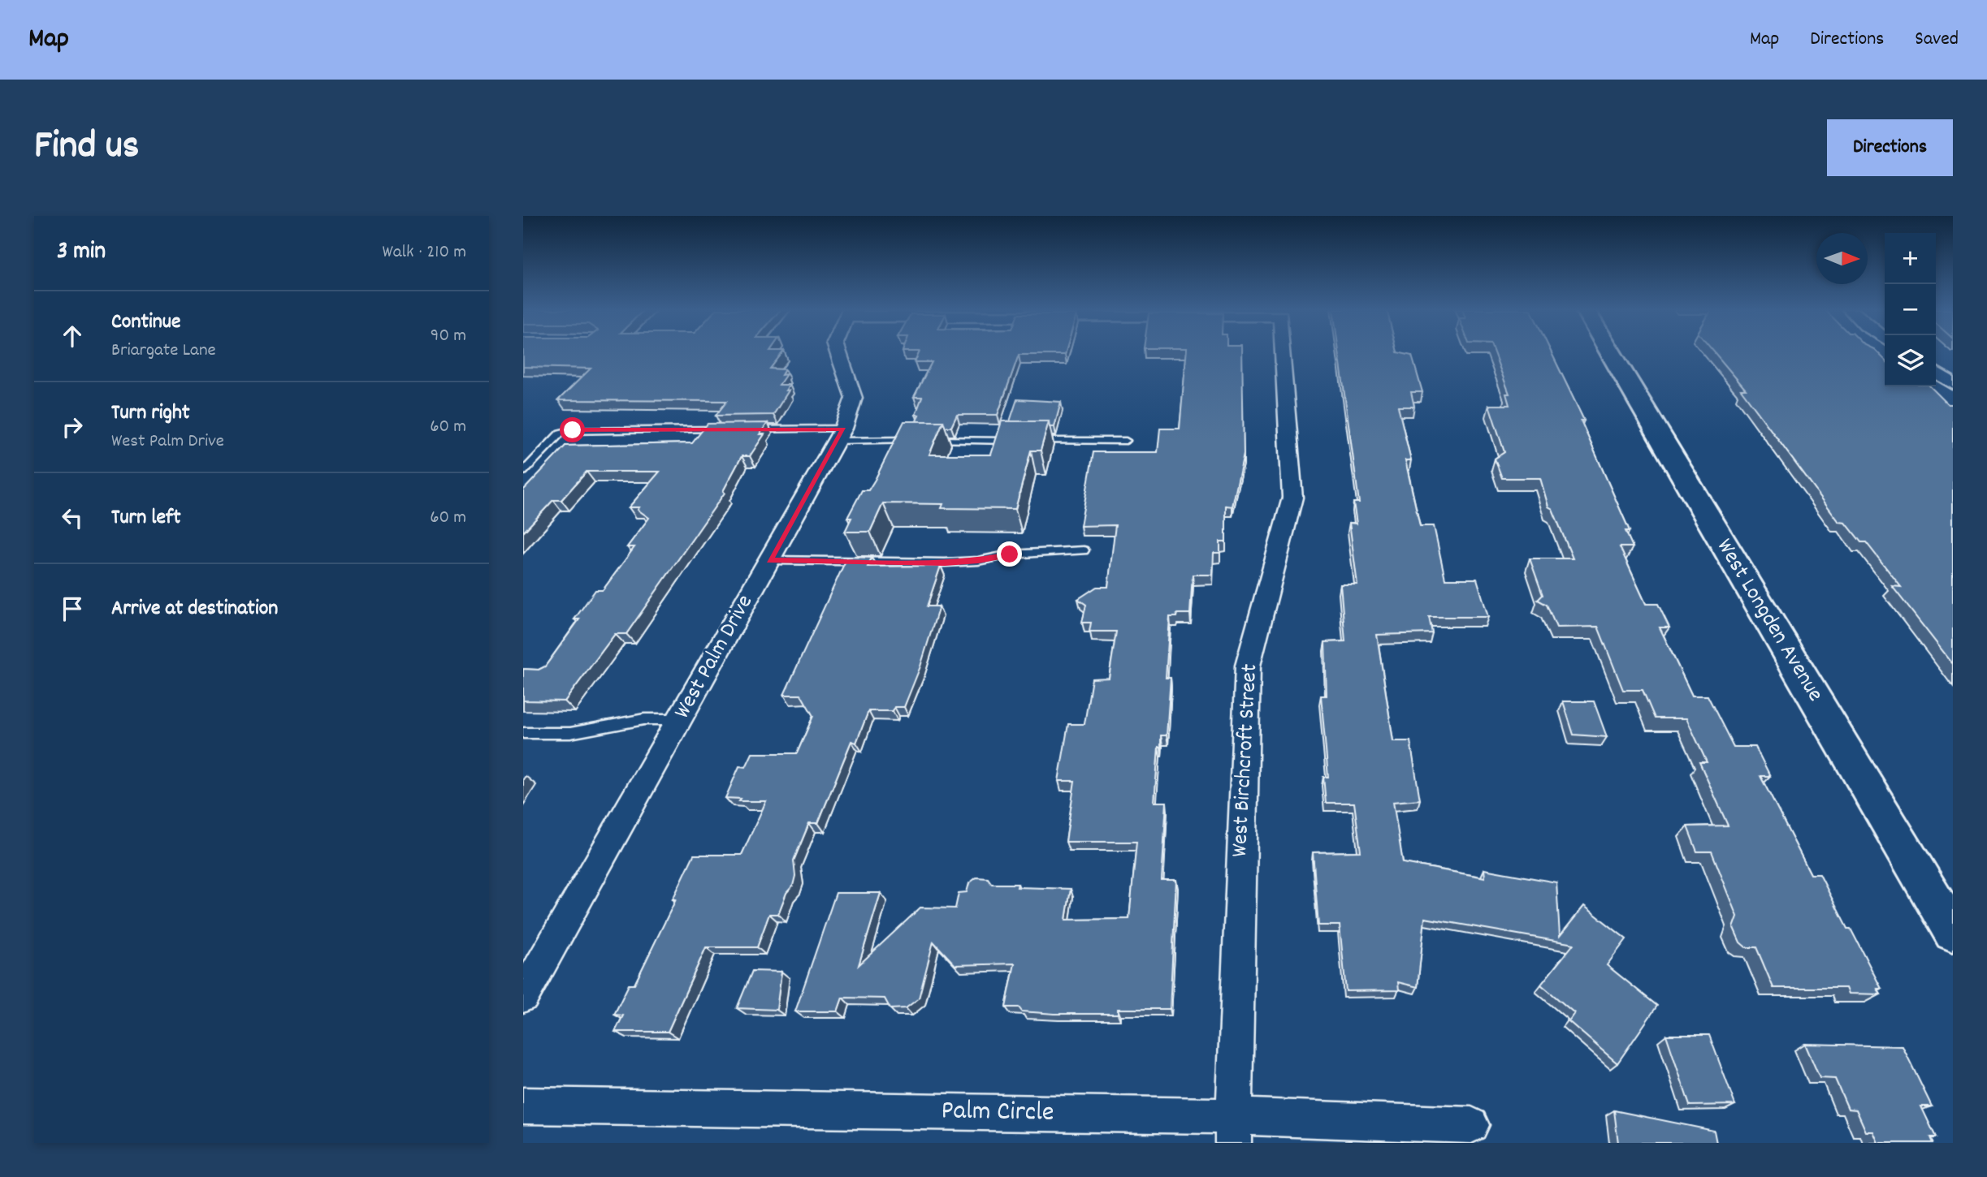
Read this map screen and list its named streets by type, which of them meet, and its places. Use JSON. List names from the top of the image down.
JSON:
{
  "streets": {
    "street": [
      "West Longden Avenue",
      "West Palm Drive",
      "West Birchcroft Street",
      "Palm Circle"
    ]
  },
  "crossings": [
    ["West Birchcroft Street", "Palm Circle"]
  ],
  "north": "right",
  "page": {
    "header": "Map",
    "nav": ["Map", "Directions", "Saved"],
    "title": "Find us",
    "buttons": "Directions",
    "heading": ["3 min", "Walk · 210 m"],
    "map_buttons": ["+", "−"],
    "list": [
      ["Continue", "Briargate Lane", "90 m"],
      ["Turn right", "West Palm Drive", "60 m"],
      ["Turn left", "60 m"],
      "Arrive at destination"
    ]
  }
}
